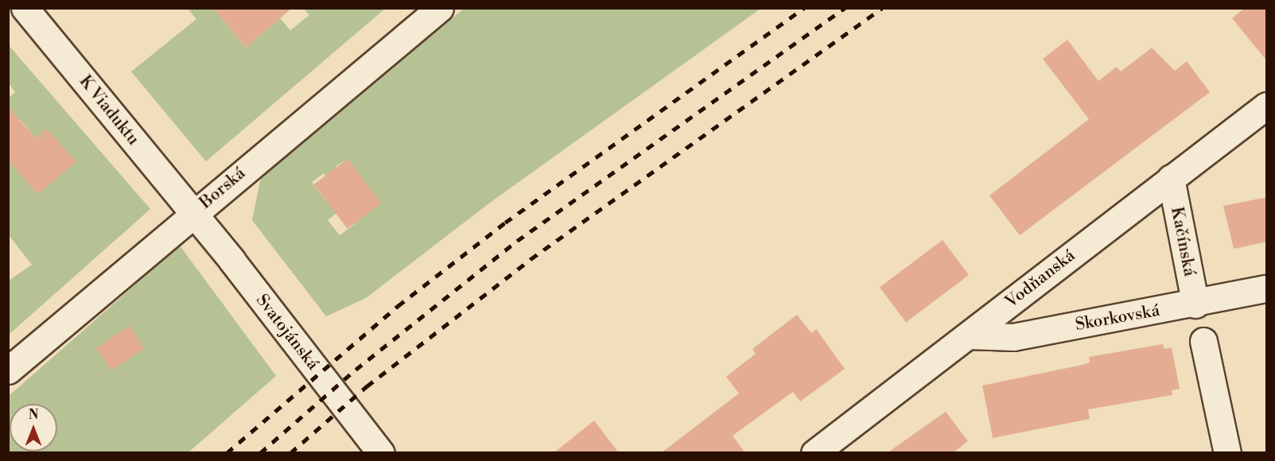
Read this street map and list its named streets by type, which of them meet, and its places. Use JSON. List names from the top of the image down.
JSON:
{
  "streets": {
    "street": [
      "K Viaduktu",
      "Borská",
      "Kačínská",
      "Vodňanská",
      "Skorkovská",
      "Svatojánská"
    ]
  },
  "crossings": [
    ["K Viaduktu", "Borská"],
    ["K Viaduktu", "Svatojánská"],
    ["Borská", "Svatojánská"],
    ["Kačínská", "Vodňanská"],
    ["Kačínská", "Skorkovská"],
    ["Vodňanská", "Skorkovská"]
  ],
  "north": "top"
}
